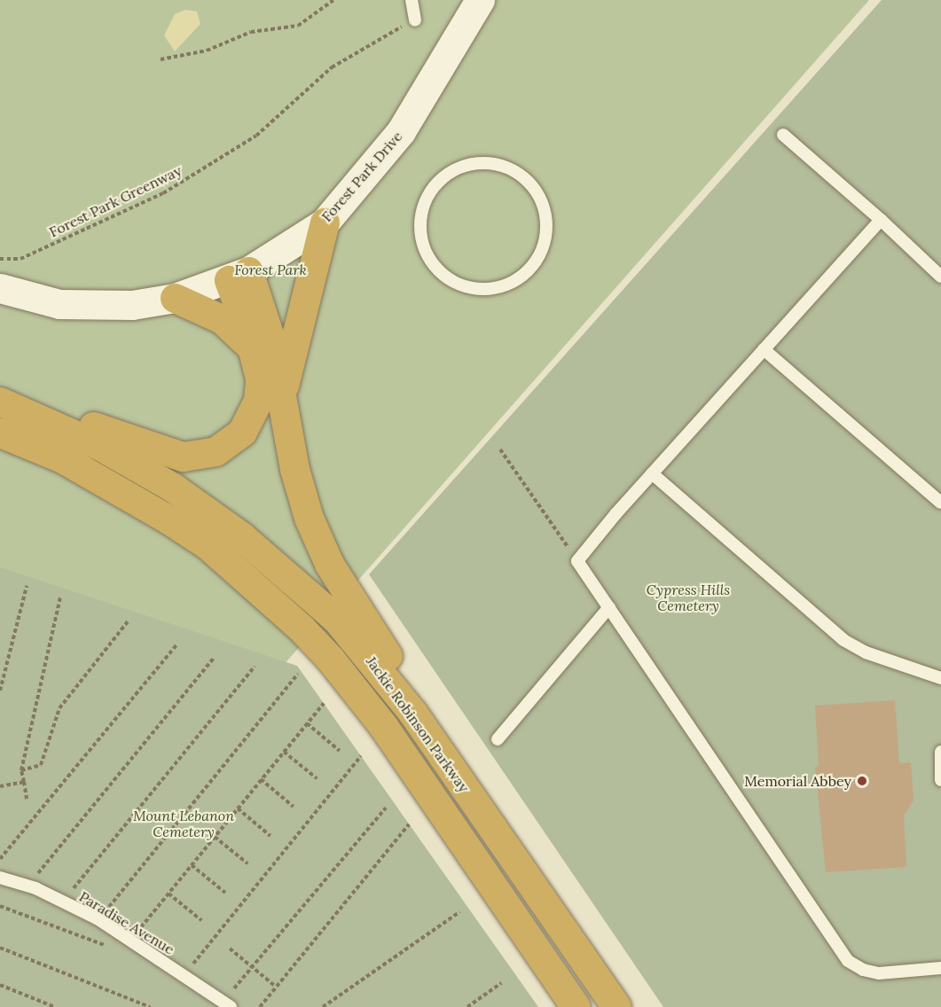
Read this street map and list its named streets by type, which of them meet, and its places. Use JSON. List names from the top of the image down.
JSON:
{
  "streets": {
    "highway": ["Jackie Robinson Parkway"],
    "street": ["Forest Park Drive"],
    "lane": ["Paradise Avenue"],
    "path": ["Forest Park Greenway"]
  },
  "parks": ["Forest Park", "Cypress Hills Cemetery", "Mount Lebanon Cemetery"],
  "places": ["Memorial Abbey"]
}
